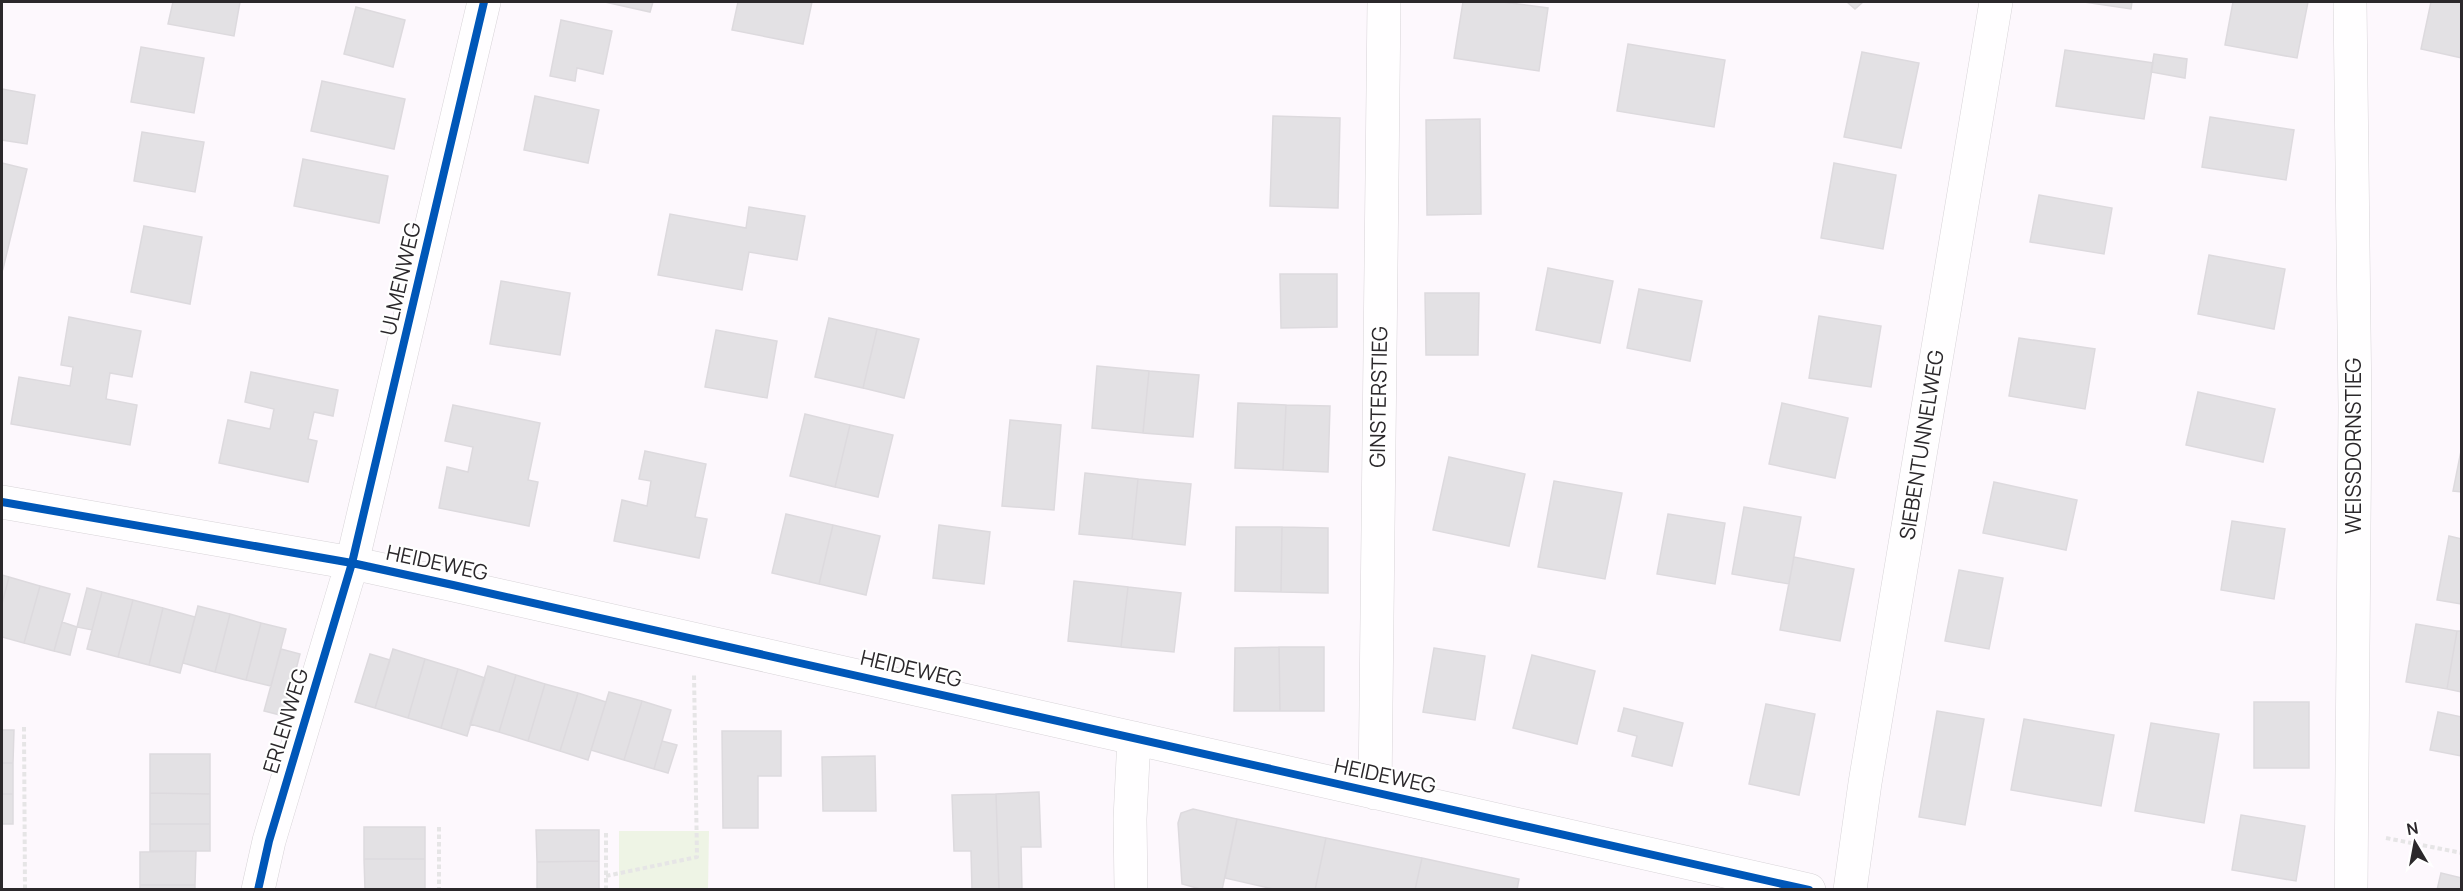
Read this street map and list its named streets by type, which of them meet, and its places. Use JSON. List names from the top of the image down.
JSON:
{
  "streets": {
    "street": [
      "ULMENWEG",
      "GINSTERSTIEG",
      "SIEBENTUNNELWEG",
      "WEISSDORNSTIEG",
      "HEIDEWEG",
      "ERLENWEG"
    ]
  },
  "crossings": [
    ["ULMENWEG", "HEIDEWEG"],
    ["ULMENWEG", "ERLENWEG"],
    ["GINSTERSTIEG", "HEIDEWEG"],
    ["HEIDEWEG", "ERLENWEG"]
  ],
  "north": "top"
}
